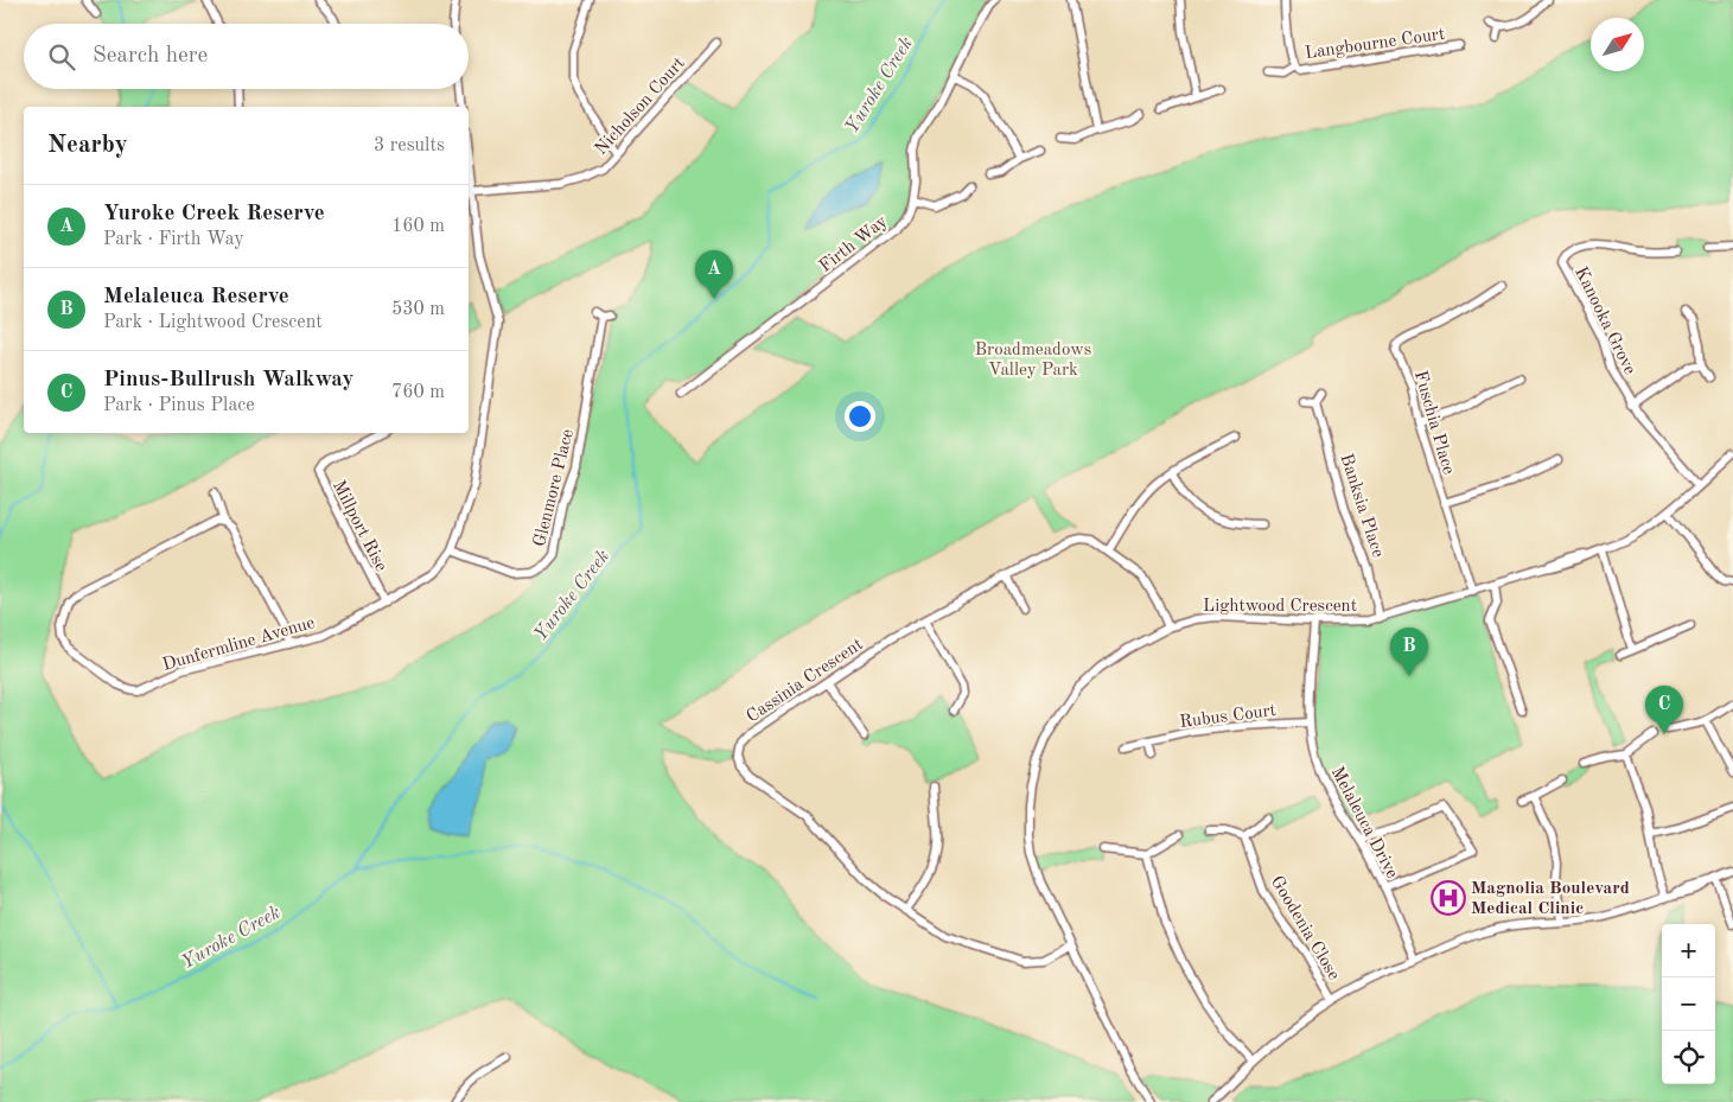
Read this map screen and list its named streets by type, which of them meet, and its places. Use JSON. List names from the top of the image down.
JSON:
{
  "streets": {
    "street": [
      "Langbourne Court",
      "Nicholson Court",
      "Firth Way",
      "Kanooka Grove",
      "Fuschia Place",
      "Glenmore Place",
      "Banksia Place",
      "Millport Rise",
      "Lightwood Crescent",
      "Dunfermline Avenue",
      "Cassinia Crescent",
      "Rubus Court",
      "Melaleuca Drive",
      "Goodenia Close"
    ]
  },
  "crossings": [
    ["Nicholson Court", "Dunfermline Avenue"],
    ["Kanooka Grove", "Lightwood Crescent"],
    ["Fuschia Place", "Lightwood Crescent"],
    ["Glenmore Place", "Dunfermline Avenue"],
    ["Banksia Place", "Lightwood Crescent"],
    ["Millport Rise", "Dunfermline Avenue"],
    ["Lightwood Crescent", "Cassinia Crescent"],
    ["Lightwood Crescent", "Melaleuca Drive"],
    ["Rubus Court", "Melaleuca Drive"]
  ],
  "water": ["Yuroke Creek"],
  "parks": ["Broadmeadows Valley Park"],
  "places": {
    "hospital": ["Magnolia Boulevard Medical Clinic"]
  },
  "north": "top right",
  "page": {
    "search": "Search here",
    "heading": ["Nearby", "3 results"],
    "list": [
      {
        "mark": "A",
        "name": "Yuroke Creek Reserve",
        "note": "Park · Firth Way",
        "value": "160 m"
      },
      {
        "mark": "B",
        "name": "Melaleuca Reserve",
        "note": "Park · Lightwood Crescent",
        "value": "530 m"
      },
      {
        "mark": "C",
        "name": "Pinus-Bullrush Walkway",
        "note": "Park · Pinus Place",
        "value": "760 m"
      }
    ],
    "pins": ["A", "B", "C"],
    "map_buttons": ["+", "−"]
  }
}
